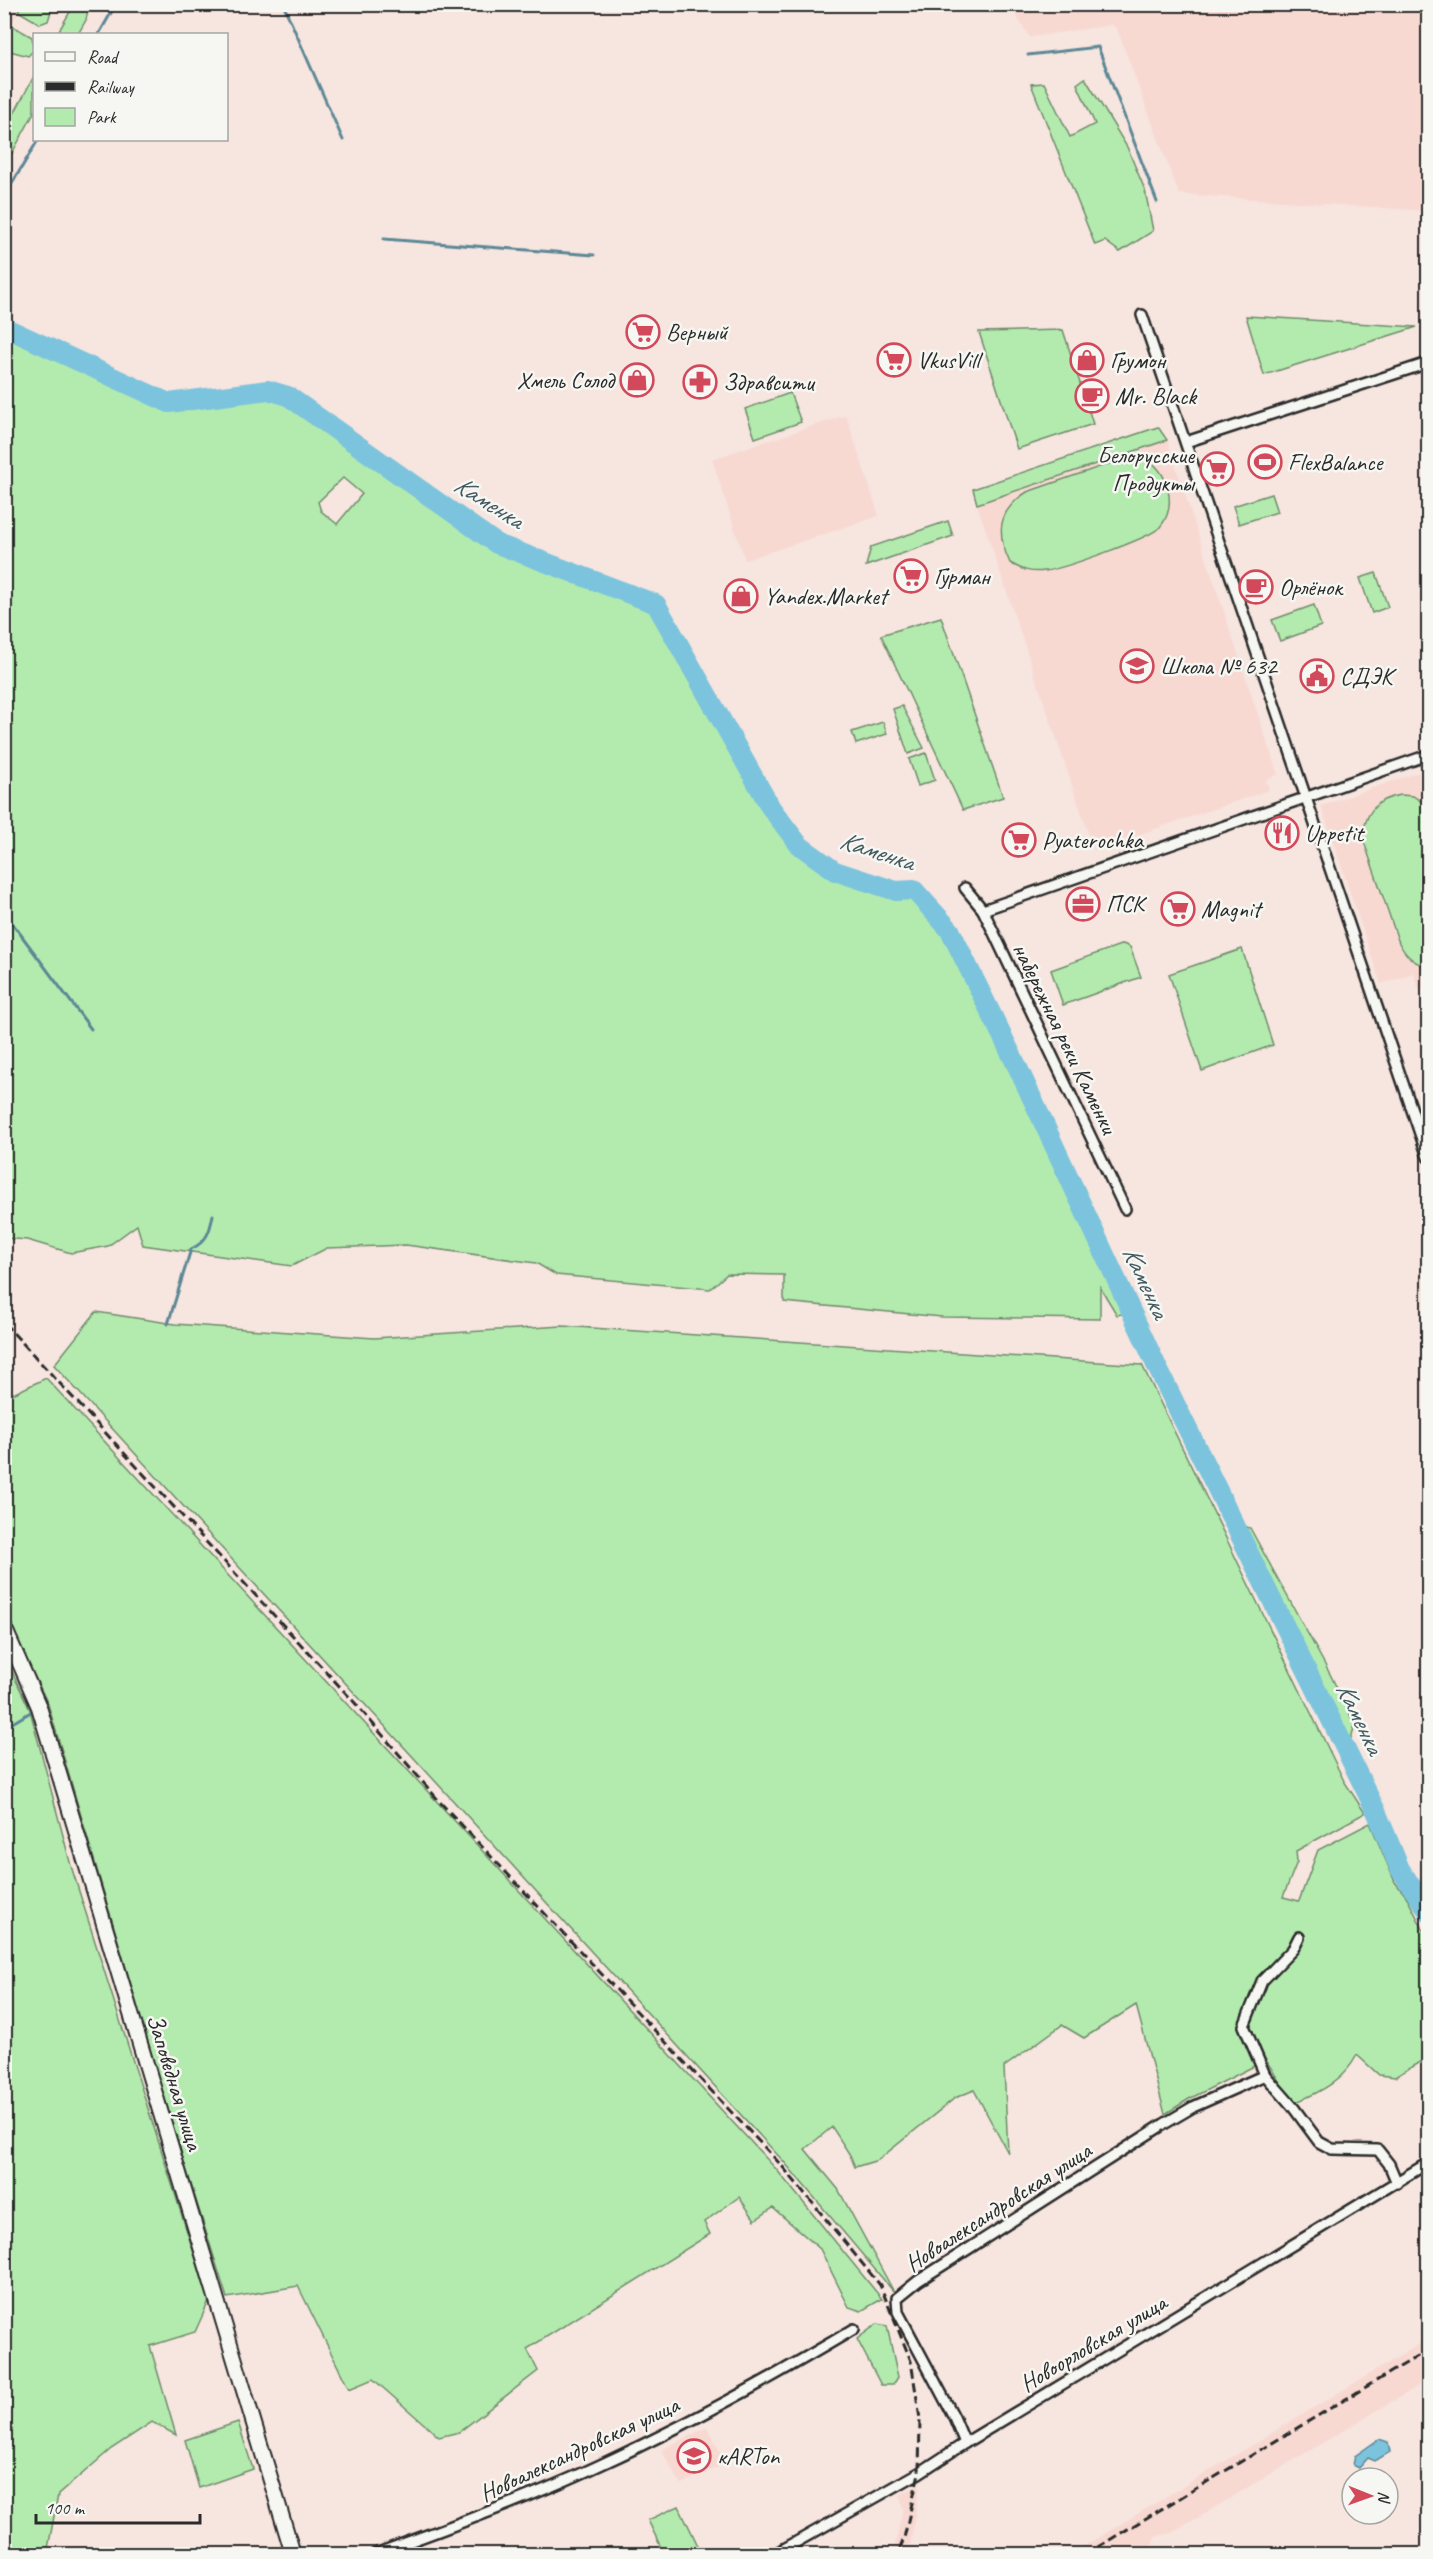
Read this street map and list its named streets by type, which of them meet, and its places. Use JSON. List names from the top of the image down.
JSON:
{
  "streets": {
    "street": [
      "набережная реки Каменки",
      "Заповедная улица",
      "Новоалександровская улица",
      "Новоорловская улица"
    ]
  },
  "crossings": [
    ["Новоалександровская улица", "Новоорловская улица"]
  ],
  "water": ["Каменка"],
  "places": {
    "supermarket": [
      "Верный",
      "VkusVill",
      "Белорусские Продукты",
      "Гурман",
      "Pyaterochka",
      "Magnit"
    ],
    "shop": ["Грумон", "Хмель Солод", "Yandex.Market"],
    "pharmacy": ["Здравсити"],
    "cafe": ["Mr. Black", "Орлёнок"],
    "sports": ["FlexBalance"],
    "school or university": ["Школа № 632", "кARTon"],
    "public building": ["СДЭК"],
    "restaurant": ["Uppetit"],
    "office": ["ПСК"]
  },
  "legend": ["Road", "Railway", "Park"],
  "scale_bar": "100 m",
  "north": "right"
}
